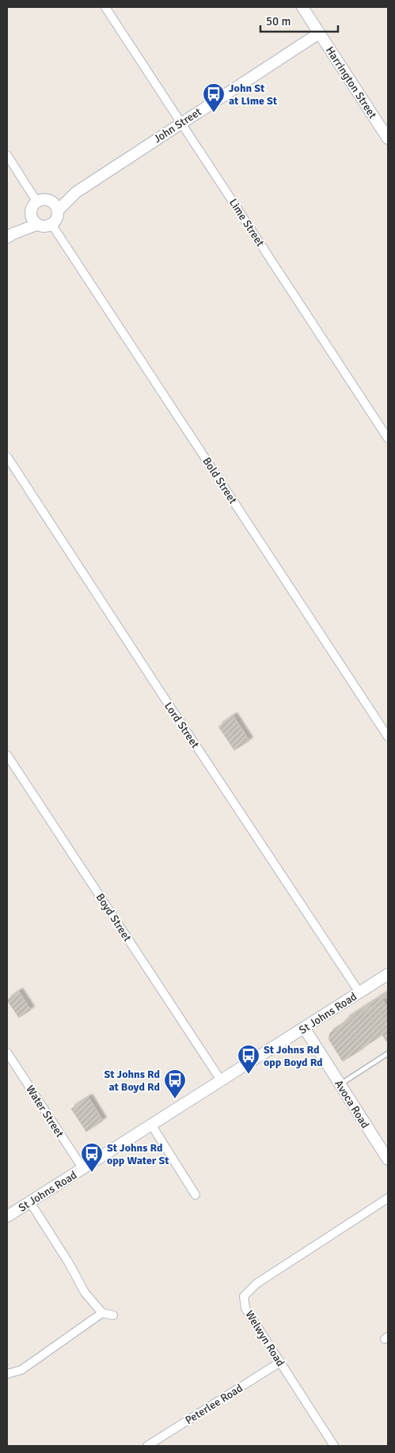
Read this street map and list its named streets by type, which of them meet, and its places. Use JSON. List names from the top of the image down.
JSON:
{
  "streets": {
    "street": [
      "Harrington Street",
      "John Street",
      "Lime Street",
      "Bold Street",
      "Lord Street",
      "Boyd Street",
      "St Johns Road",
      "Avoca Road",
      "Water Street",
      "Welwyn Road",
      "Peterlee Road"
    ]
  },
  "crossings": [
    ["Harrington Street", "John Street"],
    ["John Street", "Lime Street"],
    ["John Street", "Bold Street"],
    ["Lord Street", "St Johns Road"],
    ["Boyd Street", "St Johns Road"],
    ["St Johns Road", "Avoca Road"],
    ["St Johns Road", "Water Street"],
    ["Welwyn Road", "Peterlee Road"]
  ],
  "places": {
    "bus stop": [
      "John St at Lime St",
      "St Johns Rd opp Boyd Rd",
      "St Johns Rd at Boyd Rd",
      "St Johns Rd opp Water St"
    ]
  },
  "scale_bar": "50 m"
}
